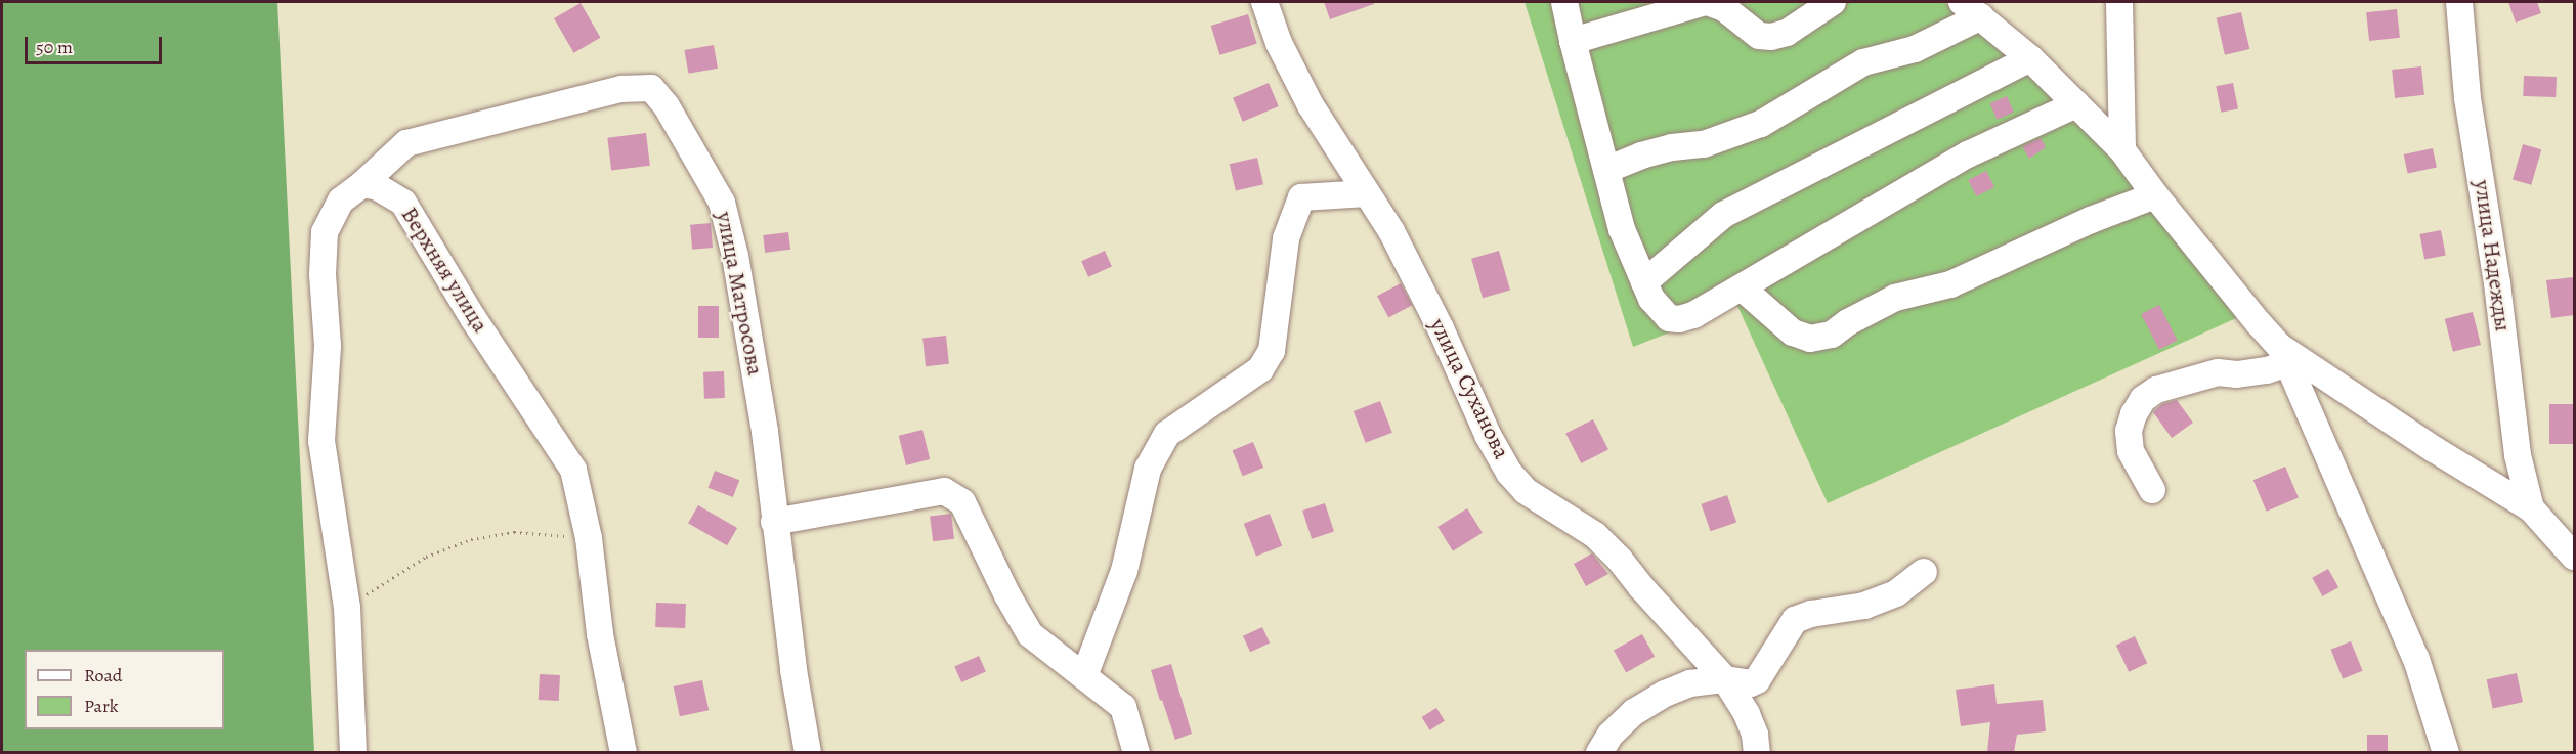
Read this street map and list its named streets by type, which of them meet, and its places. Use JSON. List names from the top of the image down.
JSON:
{
  "streets": {
    "street": [
      "улица Надежды",
      "Верхняя улица",
      "улица Матросова",
      "улица Суханова"
    ]
  },
  "crossings": [
    ["Верхняя улица", "улица Матросова"]
  ],
  "legend": ["Road", "Park"],
  "scale_bar": "50 m"
}
